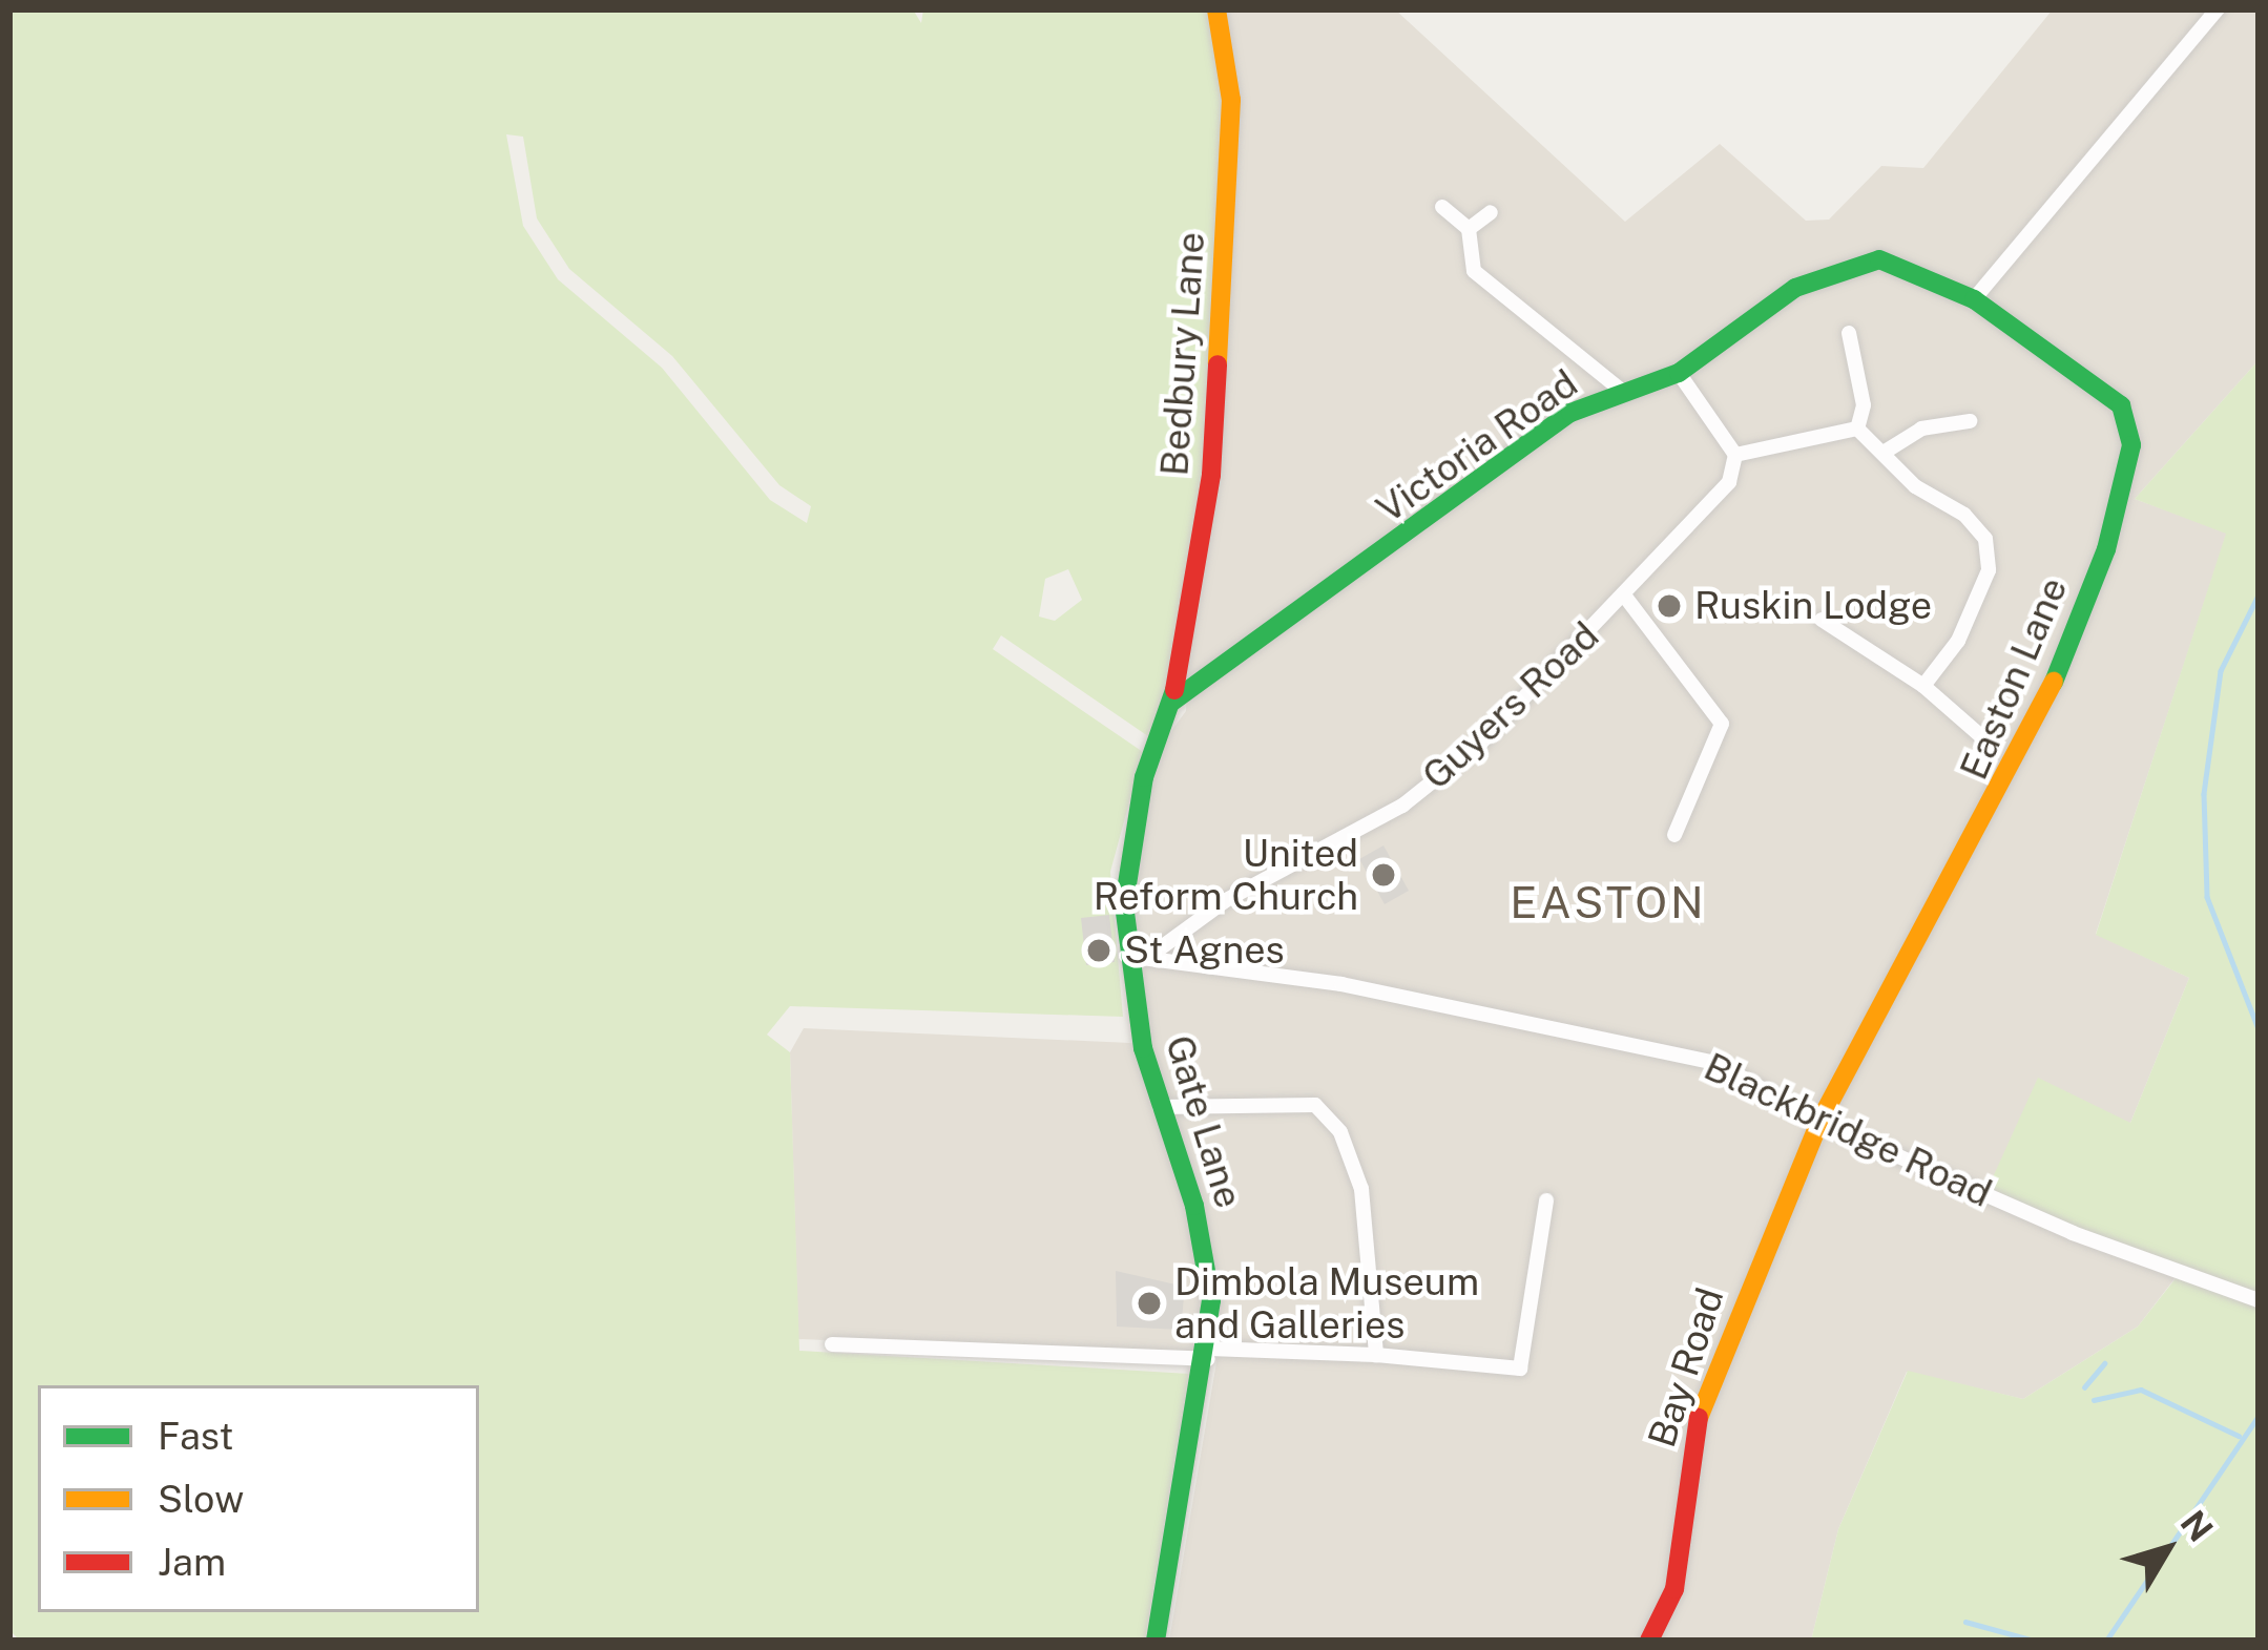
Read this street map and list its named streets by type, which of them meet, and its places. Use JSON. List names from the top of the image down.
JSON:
{
  "streets": {
    "street": [
      "Bedbury Lane",
      "Victoria Road",
      "Easton Lane",
      "Guyers Road",
      "Gate Lane",
      "Blackbridge Road",
      "Bay Road"
    ]
  },
  "crossings": [
    ["Bedbury Lane", "Victoria Road"],
    ["Bedbury Lane", "Gate Lane"],
    ["Victoria Road", "Easton Lane"],
    ["Victoria Road", "Gate Lane"],
    ["Easton Lane", "Blackbridge Road"],
    ["Easton Lane", "Bay Road"],
    ["Guyers Road", "Blackbridge Road"],
    ["Gate Lane", "Blackbridge Road"],
    ["Blackbridge Road", "Bay Road"]
  ],
  "districts": ["EASTON"],
  "places": [
    "Ruskin Lodge",
    "United Reform Church",
    "St Agnes",
    "Dimbola Museum and Galleries"
  ],
  "legend": ["Fast", "Slow", "Jam"],
  "north": "top right"
}
